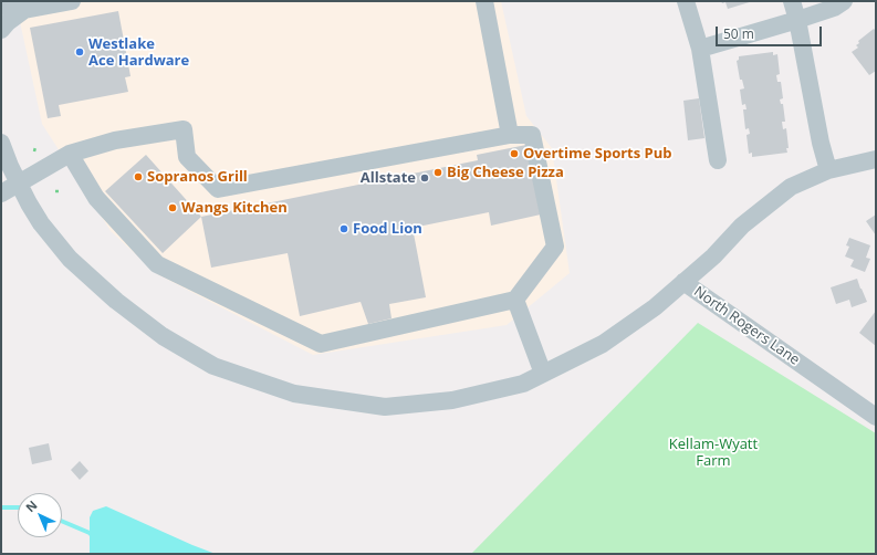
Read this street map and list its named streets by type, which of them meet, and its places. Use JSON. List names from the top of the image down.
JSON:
{
  "streets": {
    "street": ["North Rogers Lane"]
  },
  "parks": ["Kellam-Wyatt Farm"],
  "places": [
    "Westlake Ace Hardware",
    "Overtime Sports Pub",
    "Big Cheese Pizza",
    "Sopranos Grill",
    "Allstate",
    "Wangs Kitchen",
    "Food Lion"
  ],
  "scale_bar": "50 m",
  "north": "top left"
}
